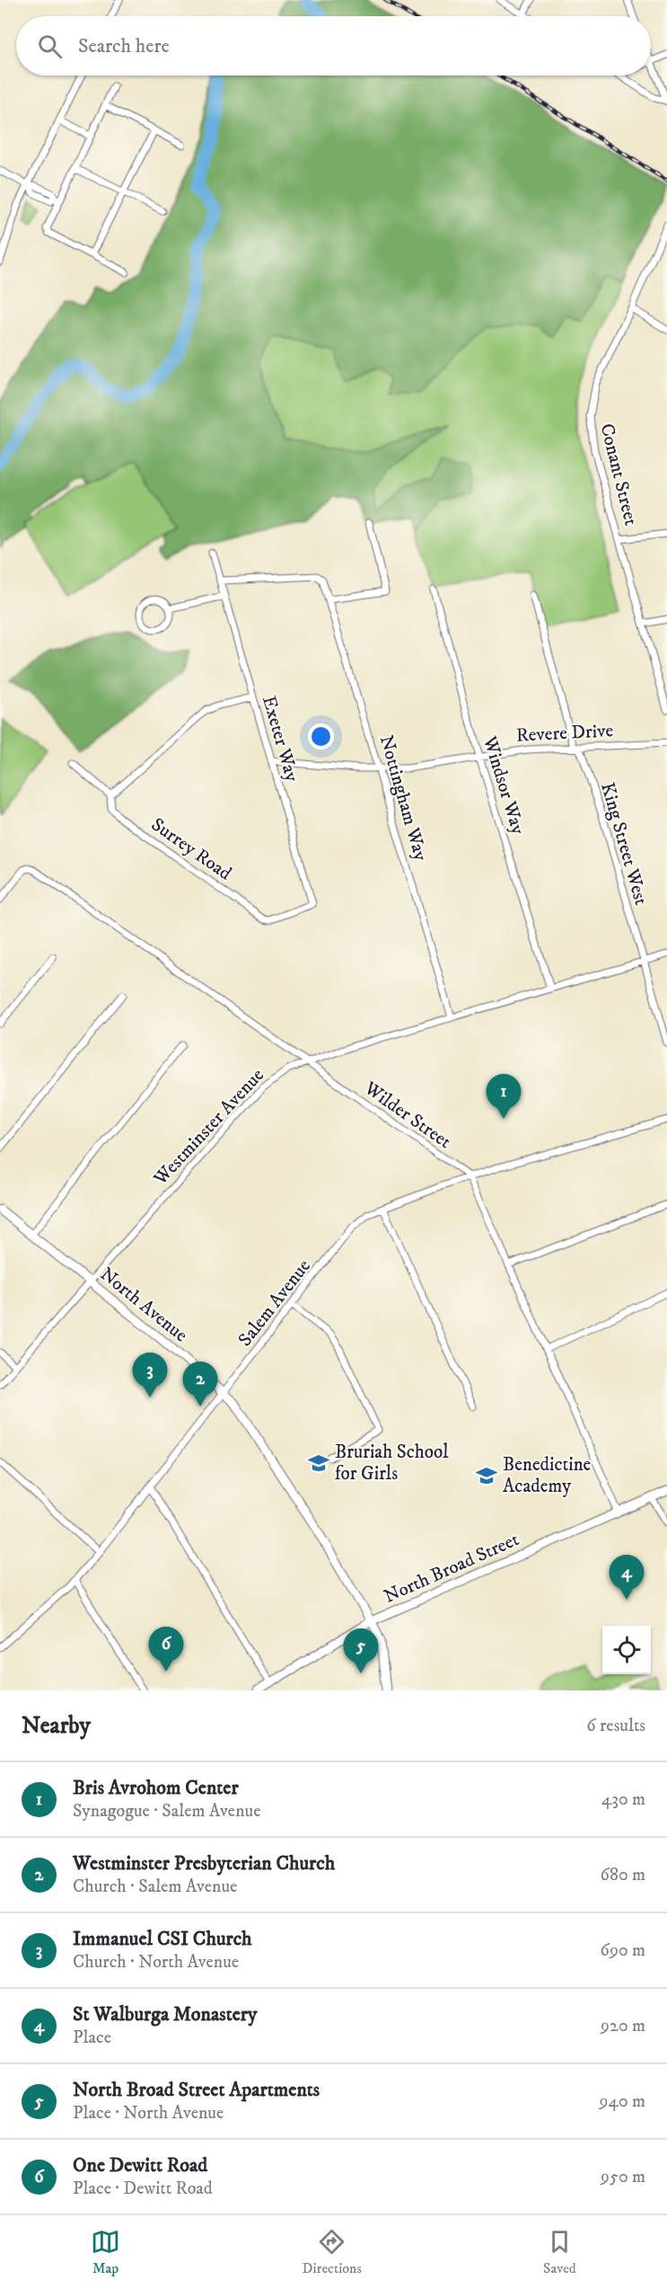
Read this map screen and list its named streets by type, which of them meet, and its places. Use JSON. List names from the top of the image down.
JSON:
{
  "streets": {
    "main road": ["North Avenue", "North Broad Street"],
    "street": [
      "Conant Street",
      "Revere Drive",
      "Exeter Way",
      "Windsor Way",
      "Nottingham Way",
      "King Street West",
      "Surrey Road",
      "Wilder Street",
      "Westminster Avenue",
      "Salem Avenue"
    ]
  },
  "crossings": [
    ["Revere Drive", "Exeter Way"],
    ["Revere Drive", "Windsor Way"],
    ["Revere Drive", "Nottingham Way"],
    ["Revere Drive", "King Street West"],
    ["Exeter Way", "Nottingham Way"],
    ["Exeter Way", "Surrey Road"],
    ["Windsor Way", "Westminster Avenue"],
    ["Nottingham Way", "Westminster Avenue"],
    ["King Street West", "Westminster Avenue"],
    ["Wilder Street", "Westminster Avenue"],
    ["Wilder Street", "Salem Avenue"],
    ["Westminster Avenue", "North Avenue"],
    ["Salem Avenue", "North Avenue"],
    ["North Avenue", "North Broad Street"]
  ],
  "places": {
    "school or university": ["Bruriah School for Girls", "Benedictine Academy"]
  },
  "page": {
    "search": "Search here",
    "pins": [
      "1",
      "3",
      "2",
      "4",
      "6",
      "5"
    ],
    "heading": ["Nearby", "6 results"],
    "list": [
      {
        "mark": "1",
        "name": "Bris Avrohom Center",
        "note": "Synagogue · Salem Avenue",
        "value": "430 m"
      },
      {
        "mark": "2",
        "name": "Westminster Presbyterian Church",
        "note": "Church · Salem Avenue",
        "value": "680 m"
      },
      {
        "mark": "3",
        "name": "Immanuel CSI Church",
        "note": "Church · North Avenue",
        "value": "690 m"
      },
      {
        "mark": "4",
        "name": "St Walburga Monastery",
        "note": "Place",
        "value": "920 m"
      },
      {
        "mark": "5",
        "name": "North Broad Street Apartments",
        "note": "Place · North Avenue",
        "value": "940 m"
      },
      {
        "mark": "6",
        "name": "One Dewitt Road",
        "note": "Place · Dewitt Road",
        "value": "950 m"
      }
    ],
    "nav": ["Map", "Directions", "Saved"]
  }
}
